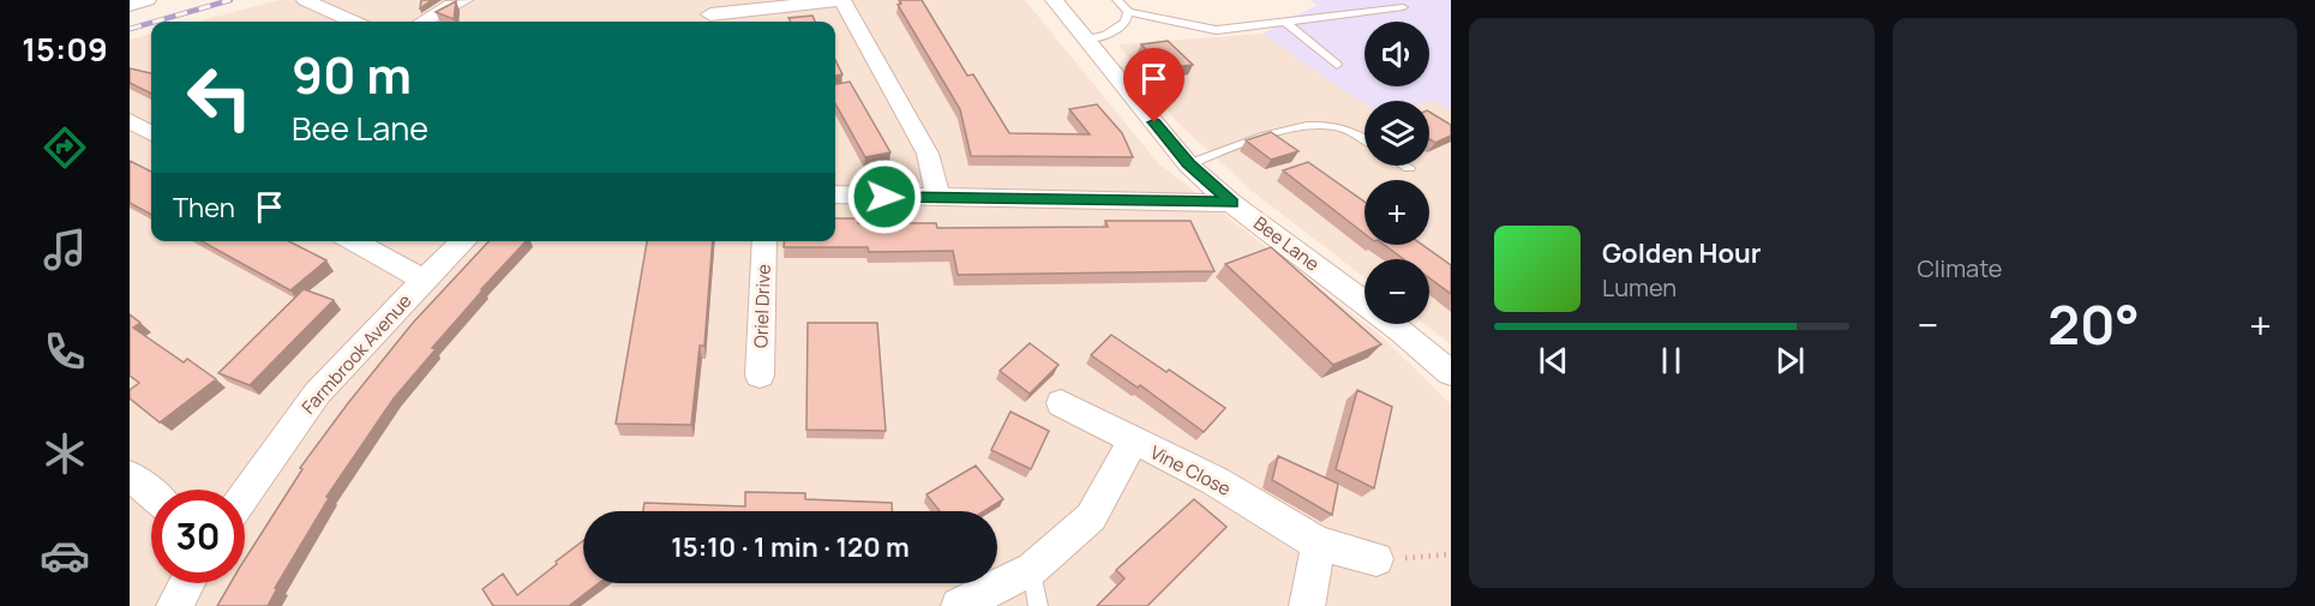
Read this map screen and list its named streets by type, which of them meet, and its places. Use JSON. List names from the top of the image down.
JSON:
{
  "streets": {
    "street": [
      "Bee Lane",
      "Oriel Drive",
      "Farmbrook Avenue",
      "Vine Close"
    ]
  },
  "page": {
    "tabs": "15:09",
    "tile": "Climate",
    "map_buttons": ["+", "−"],
    "turn": ["90 m", "Bee Lane"],
    "then": "Then",
    "song": ["Golden Hour", "Lumen"],
    "heat": ["−", "20°", "+"],
    "limit": "30",
    "trip": "15:10 · 1 min · 120 m"
  }
}
